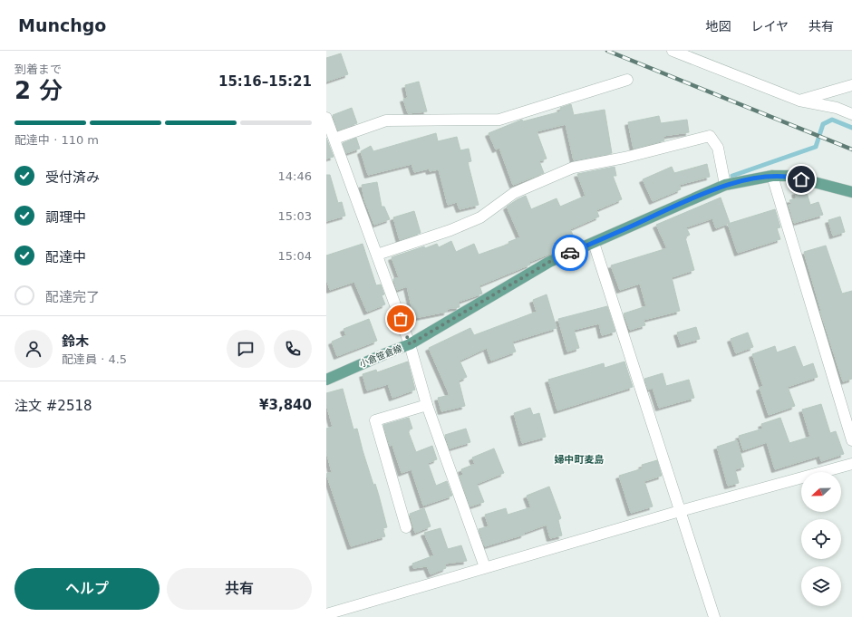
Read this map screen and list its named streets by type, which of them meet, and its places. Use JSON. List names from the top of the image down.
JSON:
{
  "streets": {
    "main road": ["小倉笹倉線"]
  },
  "districts": ["婦中町麦島"],
  "north": "left",
  "page": {
    "header": "Munchgo",
    "nav": ["地図", "レイヤ", "共有"],
    "heading": ["2 分", "到着まで", "15:16–15:21"],
    "panel": [
      "鈴木",
      "配達員 · 4.5",
      "注文 #2518",
      "¥3,840"
    ],
    "bar": "配達中 · 110 m",
    "list": [
      ["受付済み", "14:46"],
      ["調理中", "15:03"],
      ["配達中", "15:04"],
      "配達完了"
    ],
    "buttons": ["ヘルプ", "共有"]
  }
}
